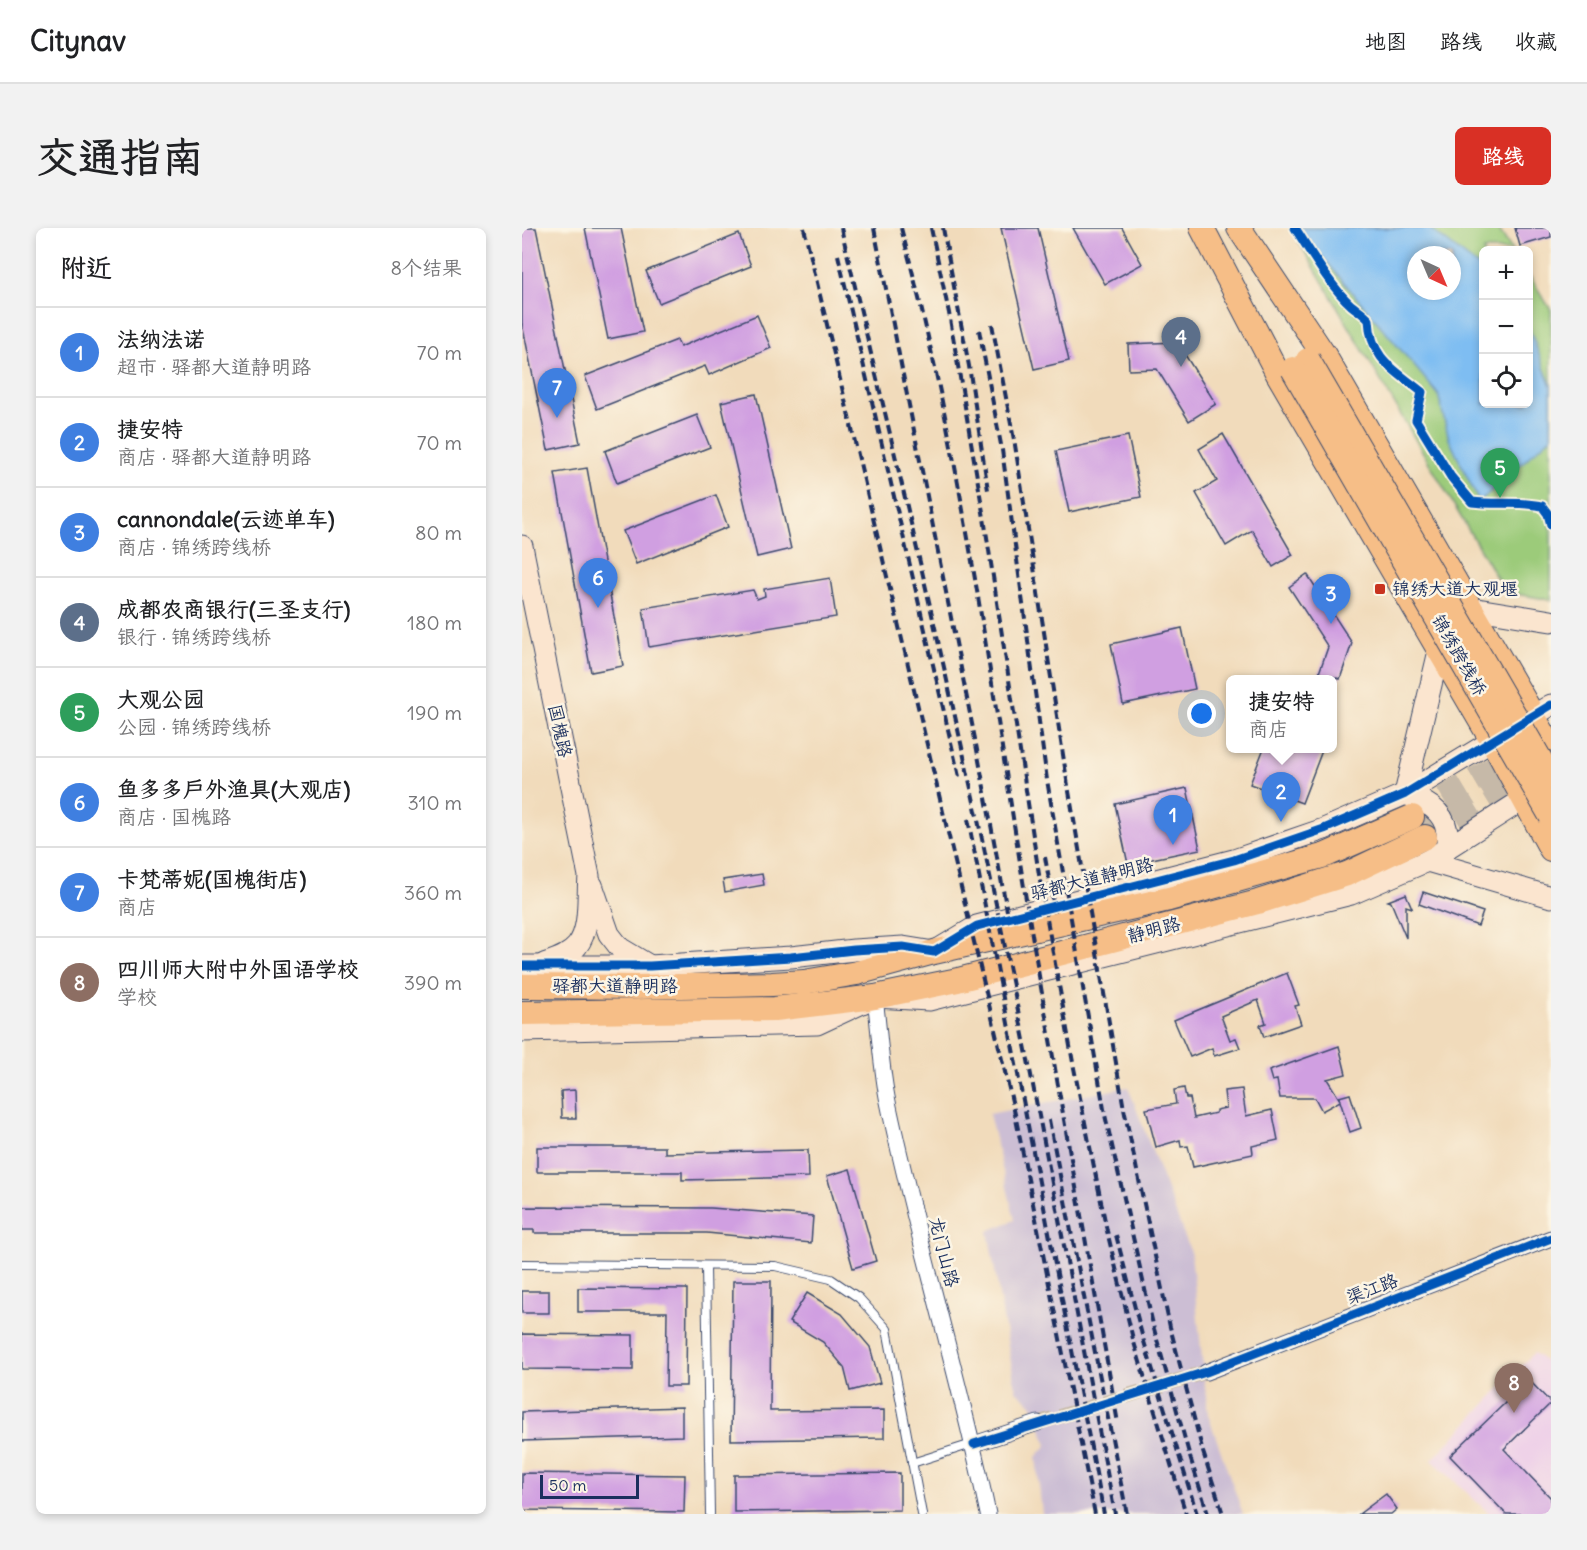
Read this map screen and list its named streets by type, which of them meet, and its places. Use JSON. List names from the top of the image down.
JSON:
{
  "streets": {
    "main road": ["锦绣跨线桥", "驿都大道静明路", "静明路"],
    "street": ["国槐路", "龙门山路", "渠江路"]
  },
  "crossings": [
    ["锦绣跨线桥", "驿都大道静明路"],
    ["驿都大道静明路", "静明路"],
    ["驿都大道静明路", "龙门山路"],
    ["静明路", "龙门山路"]
  ],
  "places": {
    "transit": ["锦绣大道大观堰"]
  },
  "scale_bar": "50 m",
  "north": "bottom right",
  "page": {
    "header": "Citynav",
    "nav": ["地图", "路线", "收藏"],
    "buttons": "路线",
    "title": "交通指南",
    "heading": ["附近", "8个结果"],
    "map_buttons": ["+", "−"],
    "list": [
      {
        "mark": "1",
        "name": "法纳法诺",
        "note": "超市 · 驿都大道静明路",
        "value": "70 m"
      },
      {
        "mark": "2",
        "name": "捷安特",
        "note": "商店 · 驿都大道静明路",
        "value": "70 m"
      },
      {
        "mark": "3",
        "name": "cannondale(云迹单车)",
        "note": "商店 · 锦绣跨线桥",
        "value": "80 m"
      },
      {
        "mark": "4",
        "name": "成都农商银行(三圣支行)",
        "note": "银行 · 锦绣跨线桥",
        "value": "180 m"
      },
      {
        "mark": "5",
        "name": "大观公园",
        "note": "公园 · 锦绣跨线桥",
        "value": "190 m"
      },
      {
        "mark": "6",
        "name": "鱼多多户外渔具(大观店)",
        "note": "商店 · 国槐路",
        "value": "310 m"
      },
      {
        "mark": "7",
        "name": "卡梵蒂妮(国槐街店)",
        "note": "商店",
        "value": "360 m"
      },
      {
        "mark": "8",
        "name": "四川师大附中外国语学校",
        "note": "学校",
        "value": "390 m"
      }
    ],
    "pins": [
      "4",
      "7",
      "5",
      "6",
      "3",
      "2",
      "1",
      "8"
    ],
    "popup": ["捷安特", "商店"],
    "scale": "50 m"
  }
}
